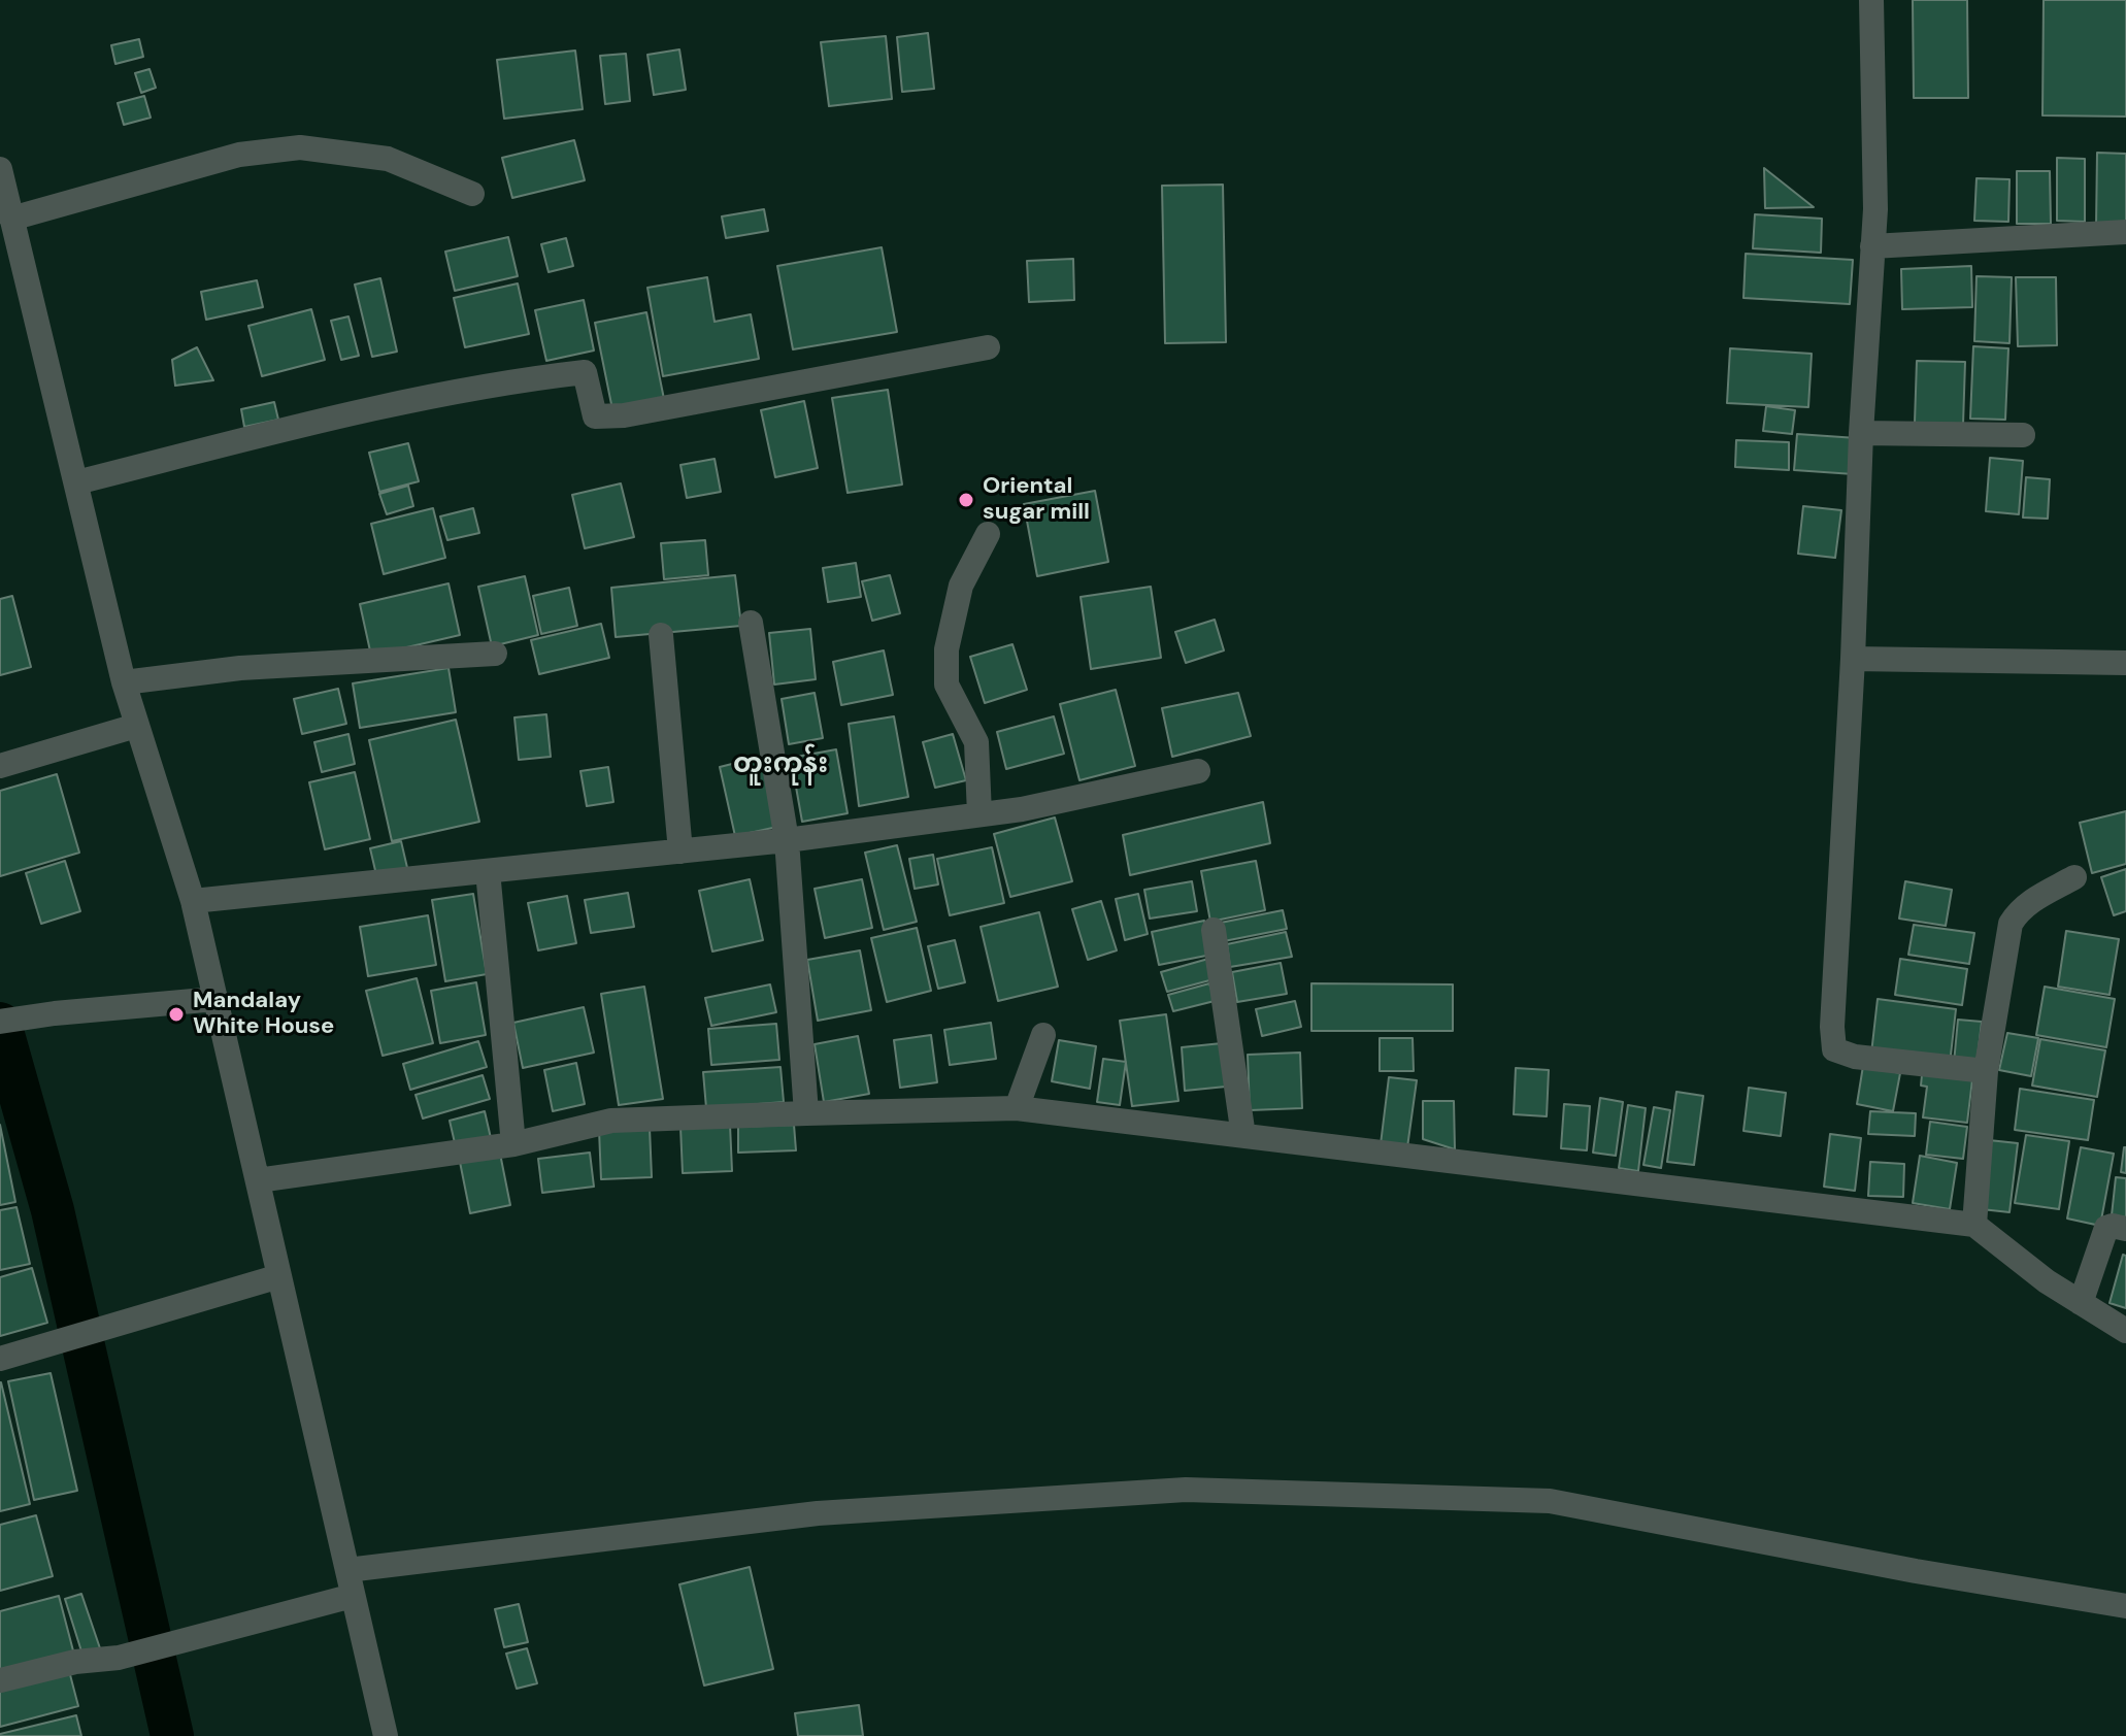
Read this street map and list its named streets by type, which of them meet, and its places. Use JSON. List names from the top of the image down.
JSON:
{
  "districts": ["တူးကုန်း"],
  "places": ["Oriental sugar mill", "Mandalay White House"]
}
